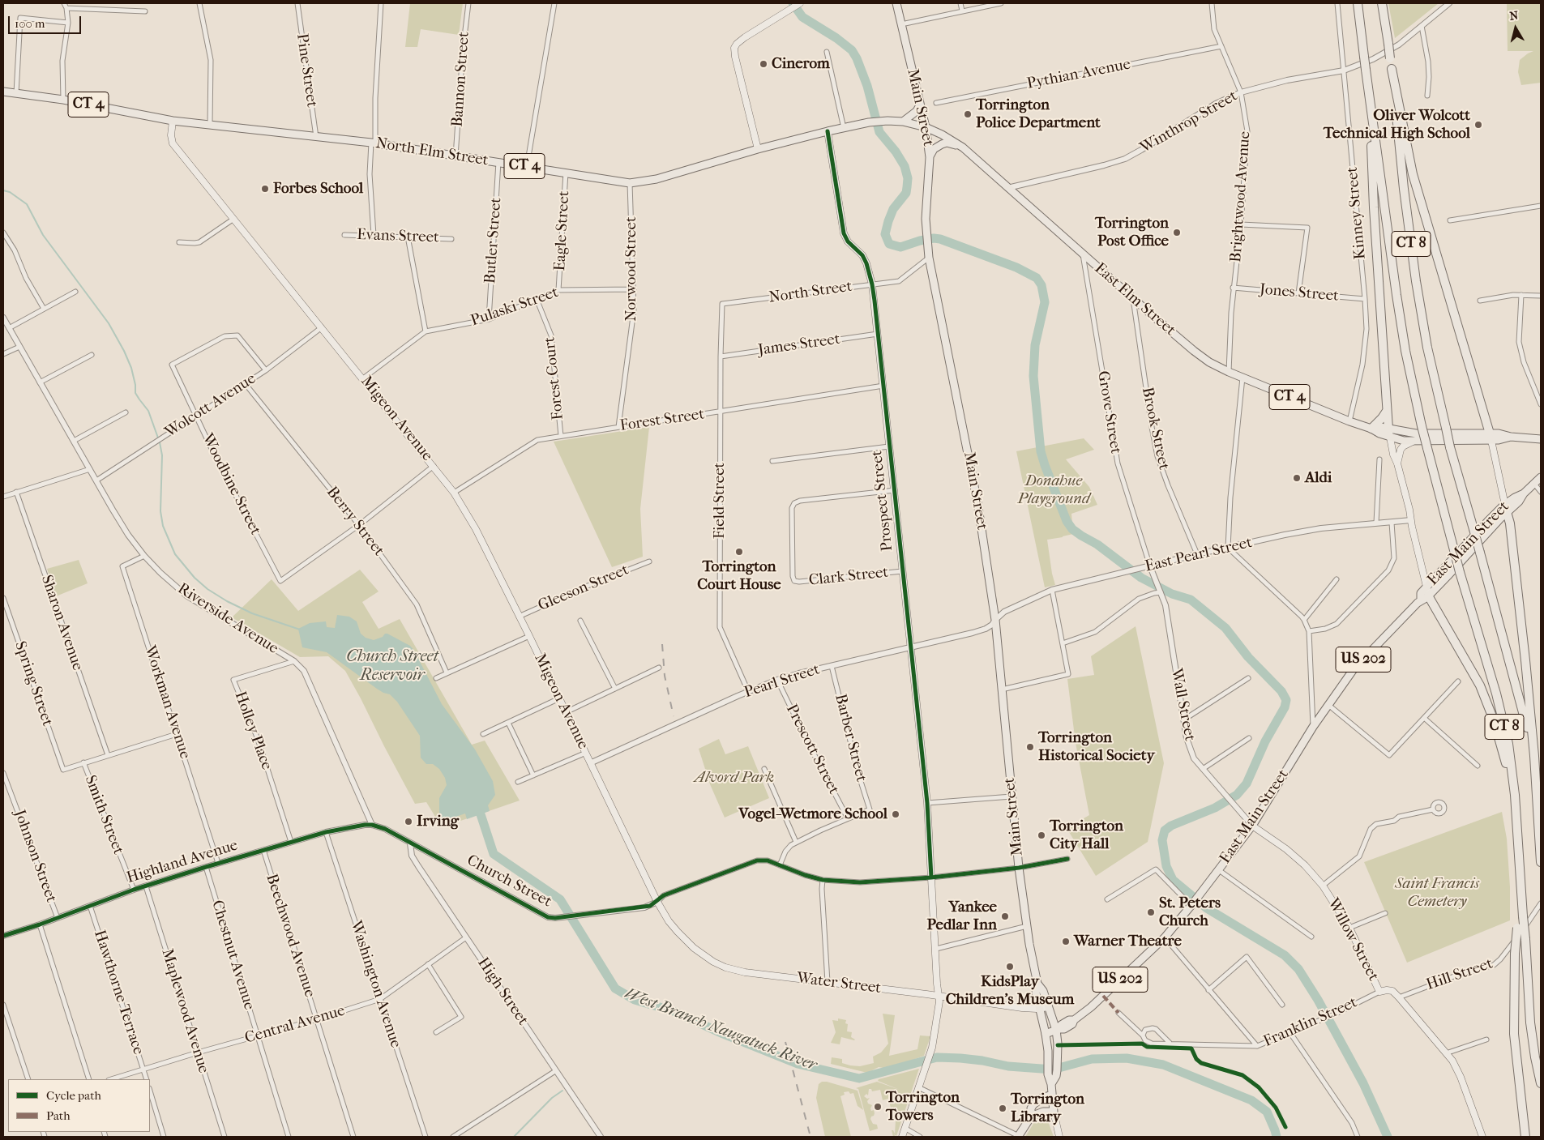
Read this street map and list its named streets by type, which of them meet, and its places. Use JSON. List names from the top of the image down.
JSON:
{
  "streets": {
    "highway": ["CT 8"],
    "main road": [
      "CT 4",
      "Main Street",
      "North Elm Street",
      "East Elm Street",
      "Migeon Avenue",
      "Prospect Street",
      "East Main Street",
      "US 202",
      "Willow Street",
      "Water Street"
    ],
    "street": [
      "Pine Street",
      "Pythian Avenue",
      "Bannon Street",
      "Winthrop Street",
      "Brightwood Avenue",
      "Kinney Street",
      "Eagle Street",
      "Evans Street",
      "Butler Street",
      "Norwood Street",
      "North Street",
      "Jones Street",
      "Pulaski Street",
      "James Street",
      "Forest Court",
      "Wolcott Avenue",
      "Grove Street",
      "Forest Street",
      "Brook Street",
      "Woodbine Street",
      "Field Street",
      "Berry Street",
      "East Pearl Street",
      "Clark Street",
      "Gleeson Street",
      "Riverside Avenue",
      "Sharon Avenue",
      "Pearl Street",
      "Spring Street",
      "Workman Avenue",
      "Wall Street",
      "Holley Place",
      "Barber Street",
      "Prescott Street",
      "Smith Street",
      "Johnson Street",
      "Highland Avenue",
      "Church Street",
      "Beechwood Avenue",
      "Chestnut Avenue",
      "Hill Street",
      "Washington Avenue",
      "High Street",
      "Hawthorne Terrace",
      "Maplewood Avenue",
      "Franklin Street",
      "Central Avenue"
    ]
  },
  "crossings": [
    ["Pine Street", "North Elm Street"],
    ["Pythian Avenue", "Brightwood Avenue"],
    ["Bannon Street", "North Elm Street"],
    ["CT 4", "North Elm Street"],
    ["CT 4", "Migeon Avenue"],
    ["Main Street", "North Elm Street"],
    ["Main Street", "North Street"],
    ["Main Street", "East Elm Street"],
    ["Main Street", "East Main Street"],
    ["Main Street", "East Pearl Street"],
    ["Main Street", "Pearl Street"],
    ["Main Street", "Church Street"],
    ["Main Street", "Water Street"],
    ["Winthrop Street", "Brightwood Avenue"],
    ["Winthrop Street", "Kinney Street"],
    ["Winthrop Street", "East Elm Street"],
    ["North Elm Street", "Eagle Street"],
    ["North Elm Street", "Butler Street"],
    ["North Elm Street", "Norwood Street"],
    ["North Elm Street", "East Elm Street"],
    ["North Elm Street", "Migeon Avenue"],
    ["North Elm Street", "Prospect Street"],
    ["Brightwood Avenue", "Jones Street"],
    ["Brightwood Avenue", "East Elm Street"],
    ["Kinney Street", "Jones Street"],
    ["Kinney Street", "East Elm Street"],
    ["Eagle Street", "Pulaski Street"],
    ["Butler Street", "Pulaski Street"],
    ["Norwood Street", "Pulaski Street"],
    ["Norwood Street", "Forest Street"],
    ["North Street", "Field Street"],
    ["North Street", "Prospect Street"],
    ["East Elm Street", "Grove Street"],
    ["East Elm Street", "Brook Street"],
    ["Pulaski Street", "Forest Court"],
    ["Pulaski Street", "Migeon Avenue"],
    ["James Street", "Field Street"],
    ["James Street", "Prospect Street"],
    ["Forest Court", "Forest Street"],
    ["Wolcott Avenue", "Migeon Avenue"],
    ["Wolcott Avenue", "Woodbine Street"],
    ["Wolcott Avenue", "Berry Street"],
    ["Wolcott Avenue", "Riverside Avenue"],
    ["Grove Street", "East Pearl Street"],
    ["Grove Street", "Wall Street"],
    ["Migeon Avenue", "Forest Street"],
    ["Migeon Avenue", "Gleeson Street"],
    ["Migeon Avenue", "Pearl Street"],
    ["Migeon Avenue", "Church Street"],
    ["Migeon Avenue", "Water Street"],
    ["Forest Street", "Field Street"],
    ["Forest Street", "Prospect Street"],
    ["Brook Street", "East Pearl Street"],
    ["Woodbine Street", "Berry Street"],
    ["Field Street", "Pearl Street"],
    ["Prospect Street", "Clark Street"],
    ["Prospect Street", "Pearl Street"],
    ["Prospect Street", "Church Street"],
    ["Prospect Street", "Water Street"],
    ["East Main Street", "Wall Street"],
    ["East Main Street", "Willow Street"],
    ["East Pearl Street", "Pearl Street"],
    ["East Pearl Street", "Wall Street"],
    ["Riverside Avenue", "Workman Avenue"],
    ["Riverside Avenue", "Holley Place"],
    ["Riverside Avenue", "Highland Avenue"],
    ["Riverside Avenue", "Church Street"],
    ["Pearl Street", "Barber Street"],
    ["Pearl Street", "Prescott Street"],
    ["Spring Street", "Smith Street"],
    ["Workman Avenue", "Highland Avenue"],
    ["Wall Street", "Willow Street"],
    ["Holley Place", "Highland Avenue"],
    ["Barber Street", "Prescott Street"],
    ["Smith Street", "Highland Avenue"],
    ["Johnson Street", "Highland Avenue"],
    ["Highland Avenue", "Church Street"],
    ["Highland Avenue", "Beechwood Avenue"],
    ["Highland Avenue", "Chestnut Avenue"],
    ["Highland Avenue", "Washington Avenue"],
    ["Highland Avenue", "Hawthorne Terrace"],
    ["Highland Avenue", "Maplewood Avenue"],
    ["Church Street", "Water Street"],
    ["Church Street", "High Street"],
    ["Beechwood Avenue", "Central Avenue"],
    ["Willow Street", "Franklin Street"],
    ["Chestnut Avenue", "Central Avenue"],
    ["Washington Avenue", "Central Avenue"],
    ["High Street", "Central Avenue"],
    ["Hawthorne Terrace", "Central Avenue"],
    ["Maplewood Avenue", "Central Avenue"]
  ],
  "water": ["Church Street Reservoir", "West Branch Naugatuck River"],
  "parks": ["Donahue Playground", "Alvord Park", "Saint Francis Cemetery"],
  "places": [
    "Cinerom",
    "Torrington Police Department",
    "Oliver Wolcott Technical High School",
    "Forbes School",
    "Torrington Post Office",
    "Aldi",
    "Torrington Court House",
    "Torrington Historical Society",
    "Vogel-Wetmore School",
    "Irving",
    "Torrington City Hall",
    "St. Peters Church",
    "Yankee Pedlar Inn",
    "Warner Theatre",
    "KidsPlay Children's Museum",
    "Torrington Towers",
    "Torrington Library"
  ],
  "legend": ["Cycle path", "Path"],
  "scale_bar": "100 m",
  "north": "top"
}
